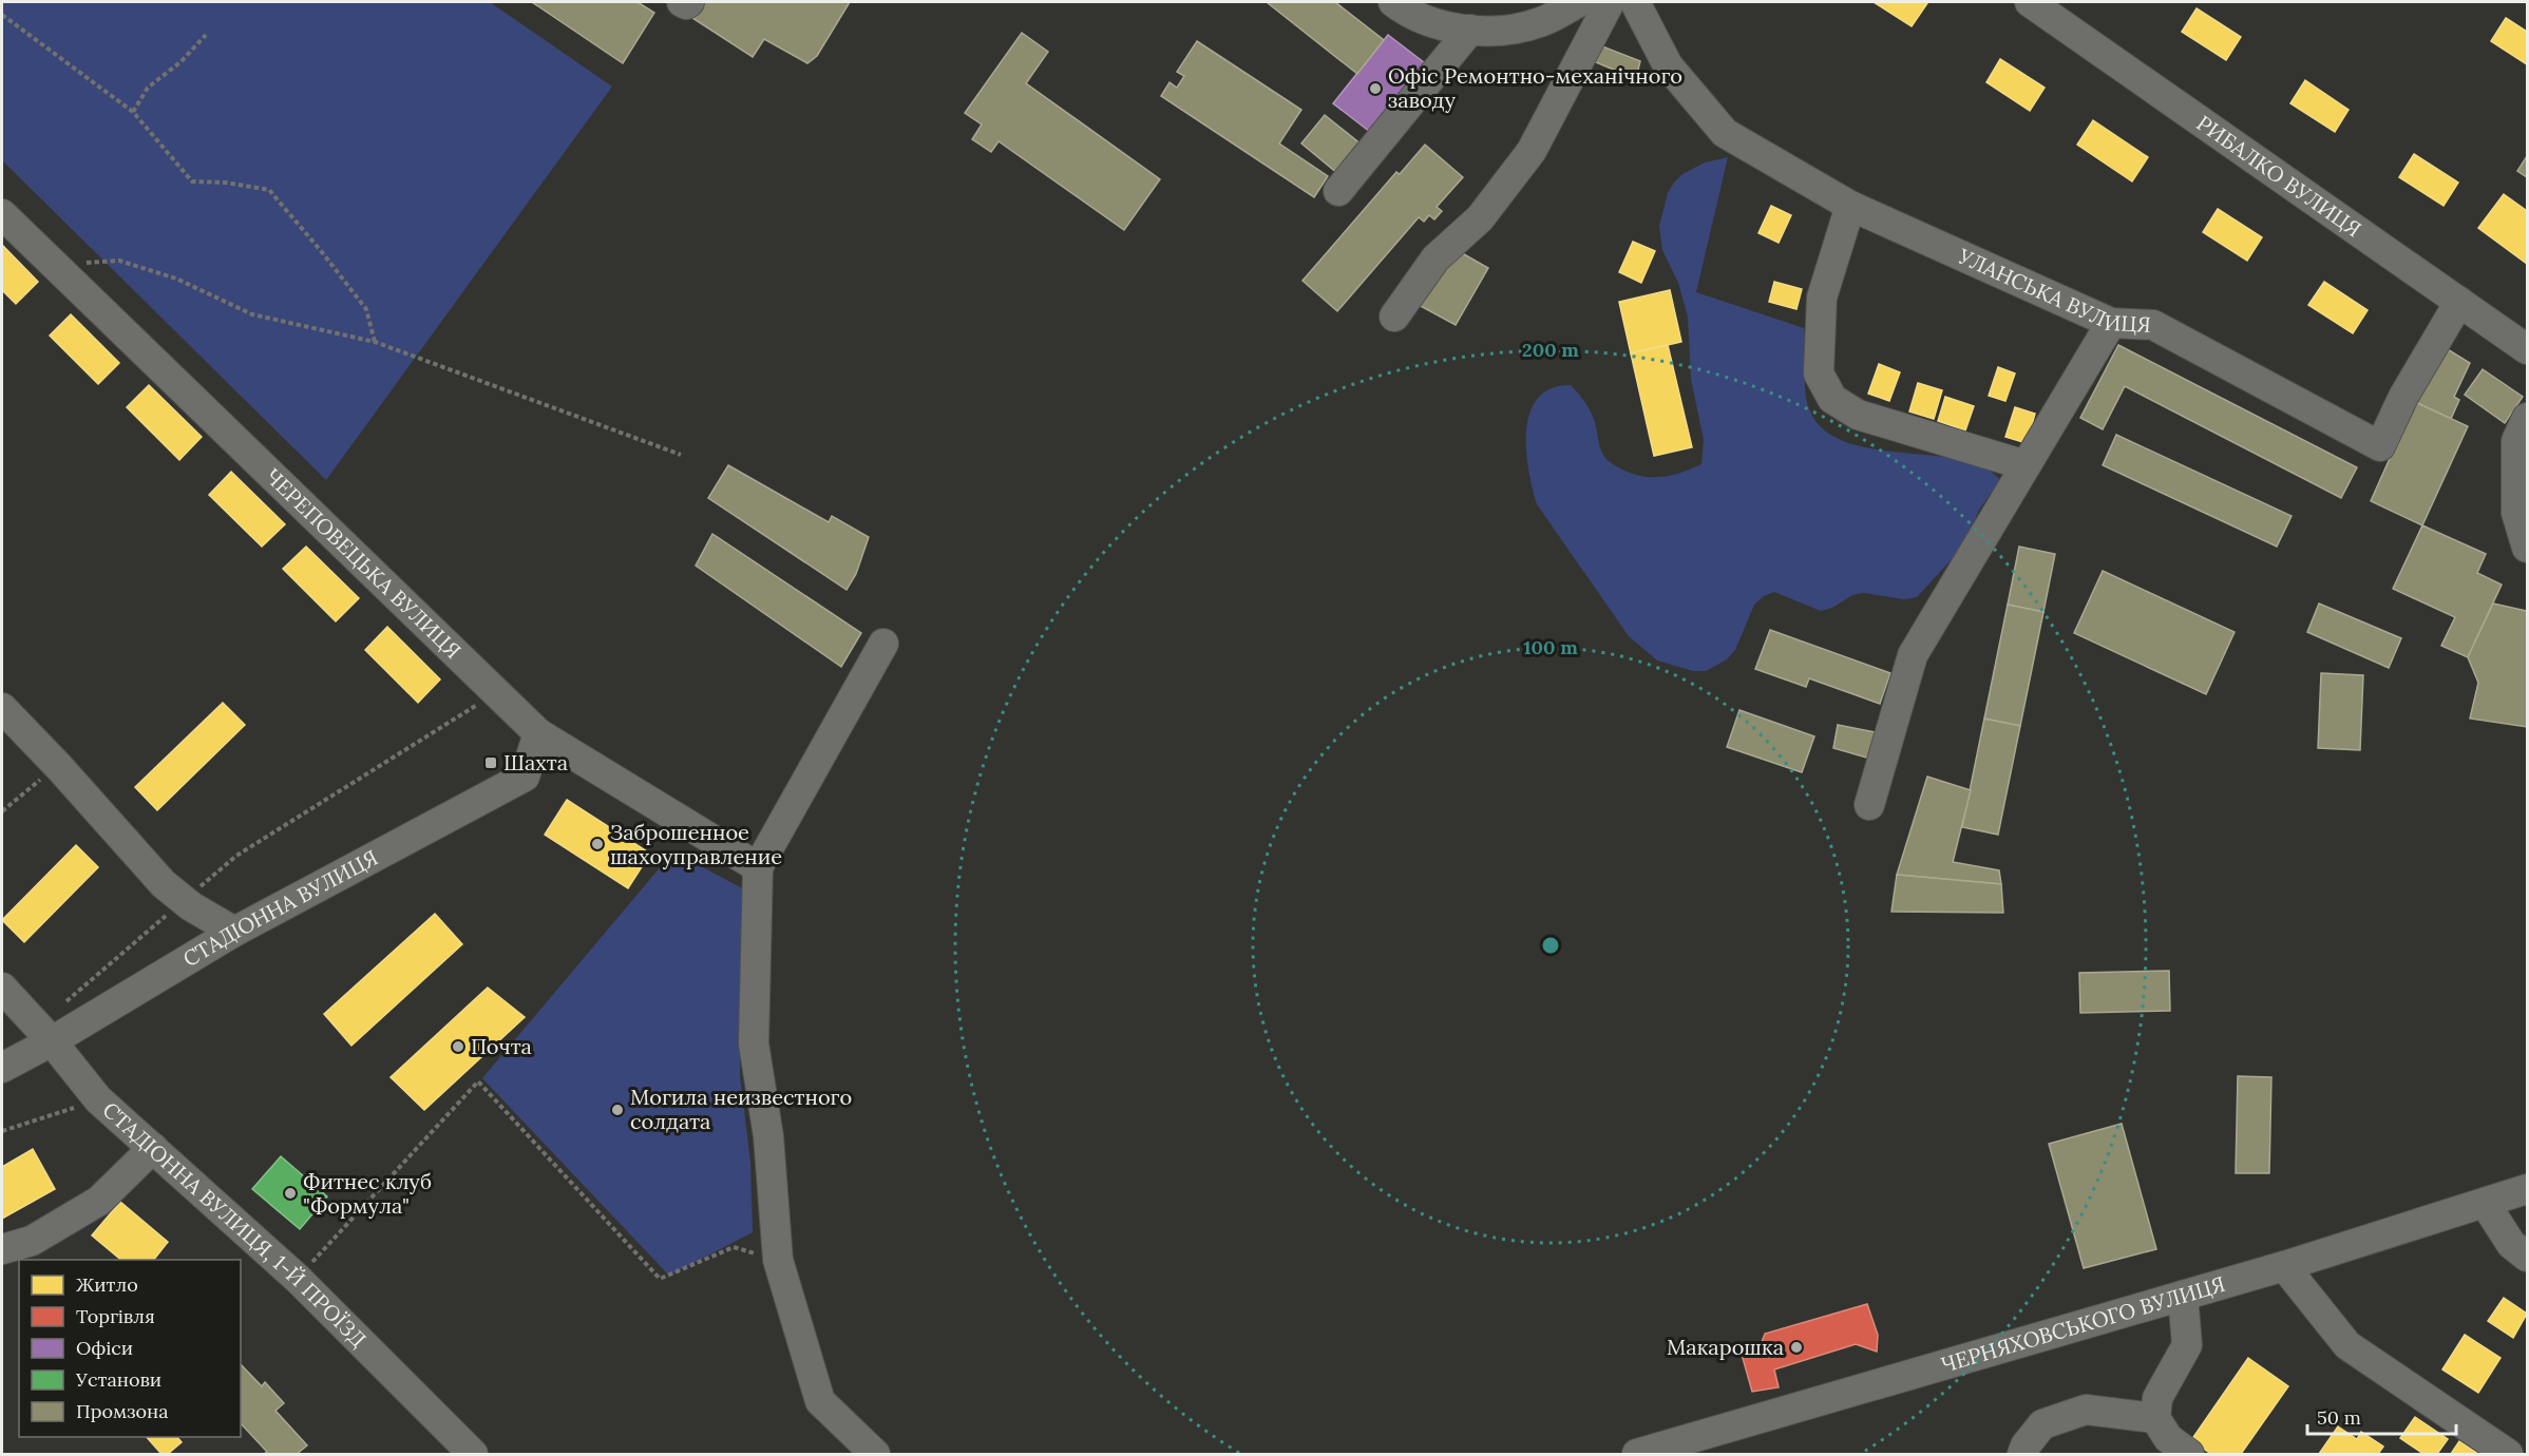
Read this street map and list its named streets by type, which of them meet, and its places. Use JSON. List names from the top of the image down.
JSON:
{
  "streets": {
    "street": [
      "РИБАЛКО ВУЛИЦЯ",
      "УЛАНСЬКА ВУЛИЦЯ",
      "ЧЕРЕПОВЕЦЬКА ВУЛИЦЯ",
      "СТАДІОННА ВУЛИЦЯ",
      "СТАДІОННА ВУЛИЦЯ, 1-Й ПРОЇЗД",
      "ЧЕРНЯХОВСЬКОГО ВУЛИЦЯ"
    ]
  },
  "crossings": [
    ["РИБАЛКО ВУЛИЦЯ", "УЛАНСЬКА ВУЛИЦЯ"],
    ["ЧЕРЕПОВЕЦЬКА ВУЛИЦЯ", "СТАДІОННА ВУЛИЦЯ"],
    ["СТАДІОННА ВУЛИЦЯ", "СТАДІОННА ВУЛИЦЯ, 1-Й ПРОЇЗД"]
  ],
  "places": {
    "other": [
      "Офіс Ремонтно-механічного заводу",
      "Заброшенное шахоуправление",
      "Почта",
      "Могила неизвестного солдата",
      "Фитнес клуб \"Формула\"",
      "Макарошка"
    ],
    "transit": ["Шахта"]
  },
  "legend": [
    "Житло",
    "Торгівля",
    "Офіси",
    "Установи",
    "Промзона"
  ],
  "scale_bar": "50 m",
  "rings": ["200 m", "100 m"]
}
